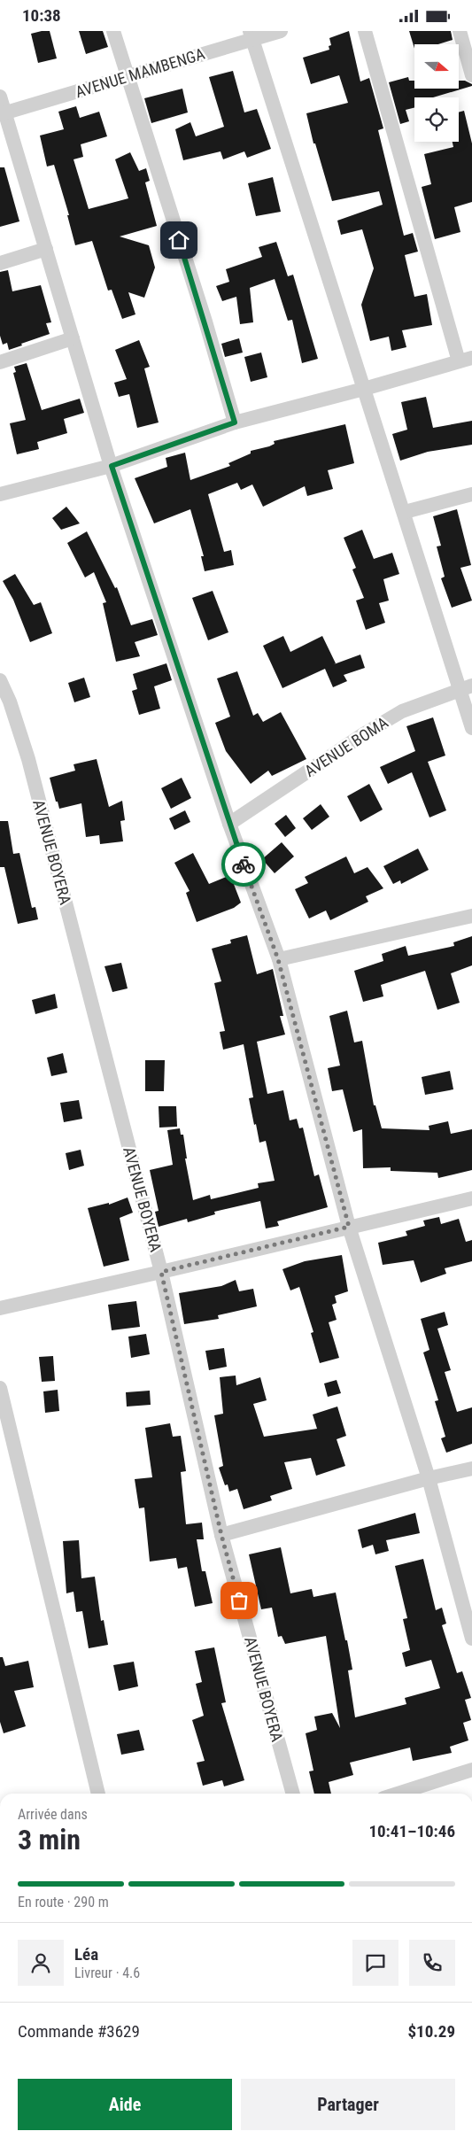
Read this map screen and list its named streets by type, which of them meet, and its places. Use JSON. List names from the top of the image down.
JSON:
{
  "streets": {
    "street": ["AVENUE MAMBENGA", "AVENUE BOMA", "AVENUE BOYERA"]
  },
  "north": "right",
  "page": {
    "status": "10:38",
    "heading": ["3 min", "Arrivée dans", "10:41–10:46"],
    "panel": [
      "Léa",
      "Livreur · 4.6",
      "Commande #3629",
      "$10.29"
    ],
    "bar": "En route · 290 m",
    "buttons": ["Aide", "Partager"]
  }
}
